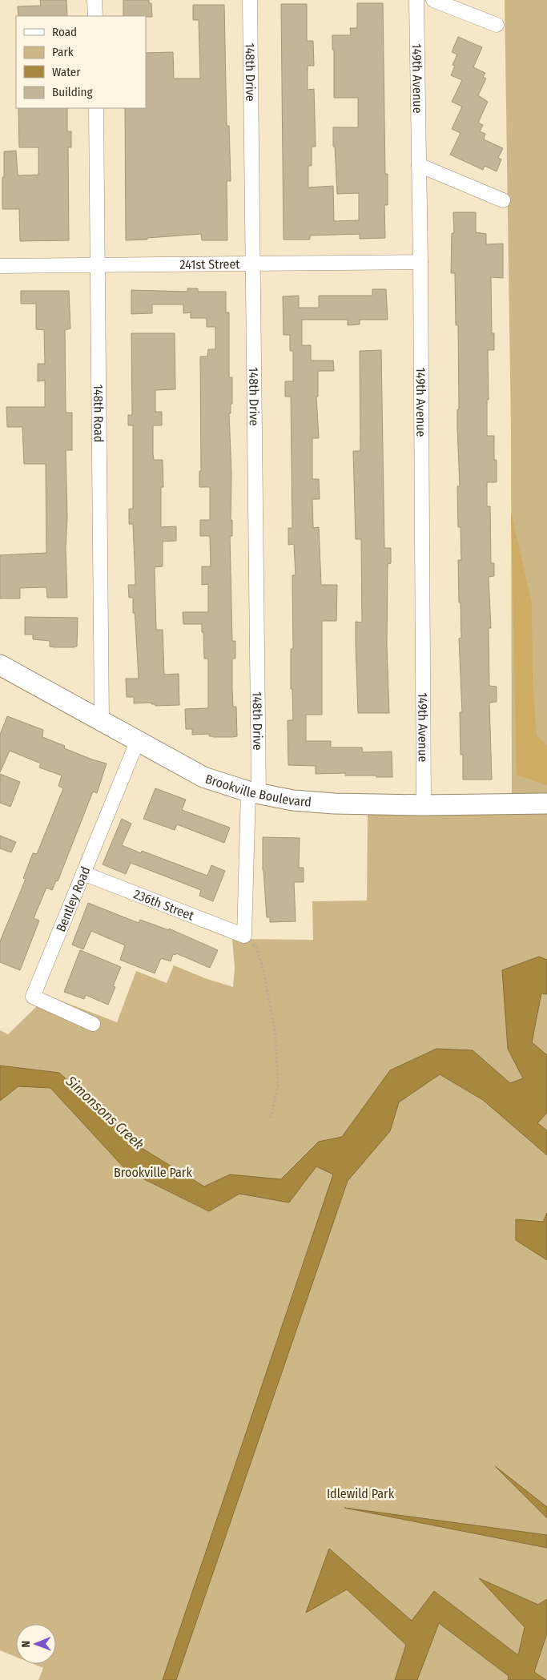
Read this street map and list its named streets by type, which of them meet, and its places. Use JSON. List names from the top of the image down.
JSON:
{
  "streets": {
    "street": [
      "148th Drive",
      "149th Avenue",
      "241st Street",
      "148th Road",
      "Brookville Boulevard",
      "Bentley Road",
      "236th Street"
    ]
  },
  "crossings": [
    ["148th Drive", "241st Street"],
    ["148th Drive", "Brookville Boulevard"],
    ["148th Drive", "236th Street"],
    ["149th Avenue", "241st Street"],
    ["149th Avenue", "Brookville Boulevard"],
    ["241st Street", "148th Road"],
    ["148th Road", "Brookville Boulevard"],
    ["Brookville Boulevard", "Bentley Road"],
    ["Bentley Road", "236th Street"]
  ],
  "water": ["Simonsons Creek"],
  "parks": ["Brookville Park", "Idlewild Park"],
  "legend": [
    "Road",
    "Park",
    "Water",
    "Building"
  ],
  "north": "left"
}
